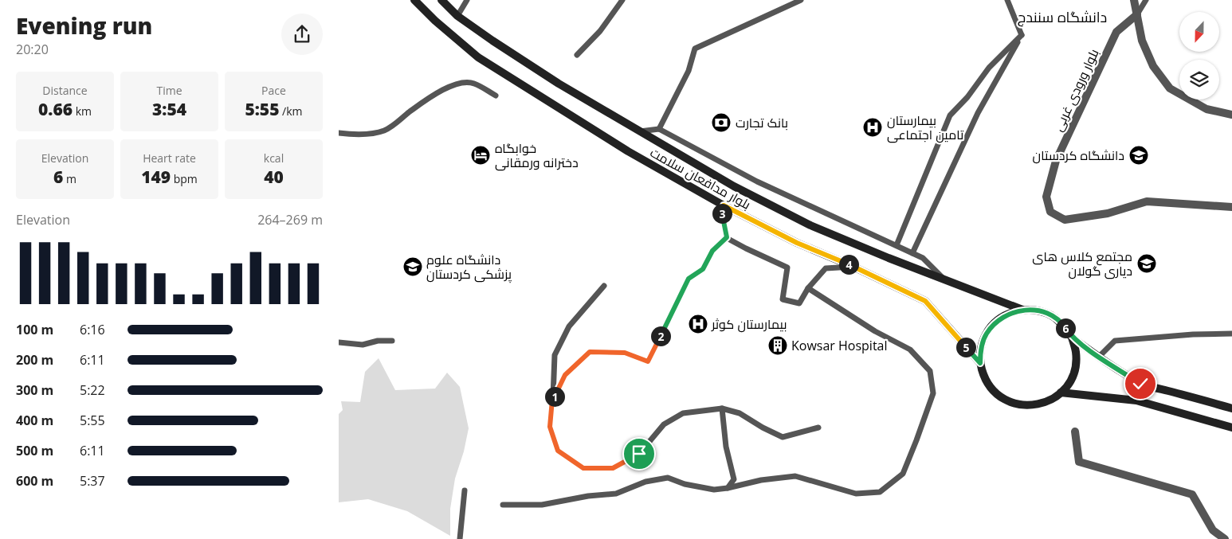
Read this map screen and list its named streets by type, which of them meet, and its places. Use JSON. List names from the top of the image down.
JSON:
{
  "streets": {
    "main road": ["بلوار مدافعان سلامت"],
    "street": ["بلوار ورودی غربی"]
  },
  "districts": ["دانشگاه سنندج"],
  "places": {
    "bank": ["بانک تجارت"],
    "hospital": ["بیمارستان تامین اجتماعی", "بیمارستان کوثر"],
    "hotel": ["خوابگاه دخترانه ورمقانی"],
    "school or university": ["دانشگاه کردستان", "مجتمع کلاس های دیاری گولان", "دانشگاه علوم پزشکی کردستان"],
    "building": ["Kowsar Hospital"]
  },
  "north": "bottom",
  "page": {
    "heading": ["Evening run", "20:20"],
    "stats": [
      ["Distance", "0.66 km"],
      ["Time", "3:54"],
      ["Pace", "5:55 /km"],
      ["Elevation", "6 m"],
      ["Heart rate", "149 bpm"],
      ["kcal", "40"]
    ],
    "chart": ["Elevation", "264–269 m"],
    "pins": [
      "3",
      "4",
      "6",
      "2",
      "5",
      "1"
    ],
    "list": [
      {
        "name": "100 m",
        "note": "6:16"
      },
      {
        "name": "200 m",
        "note": "6:11"
      },
      {
        "name": "300 m",
        "note": "5:22"
      },
      {
        "name": "400 m",
        "note": "5:55"
      },
      {
        "name": "500 m",
        "note": "6:11"
      },
      {
        "name": "600 m",
        "note": "5:37"
      }
    ]
  }
}
